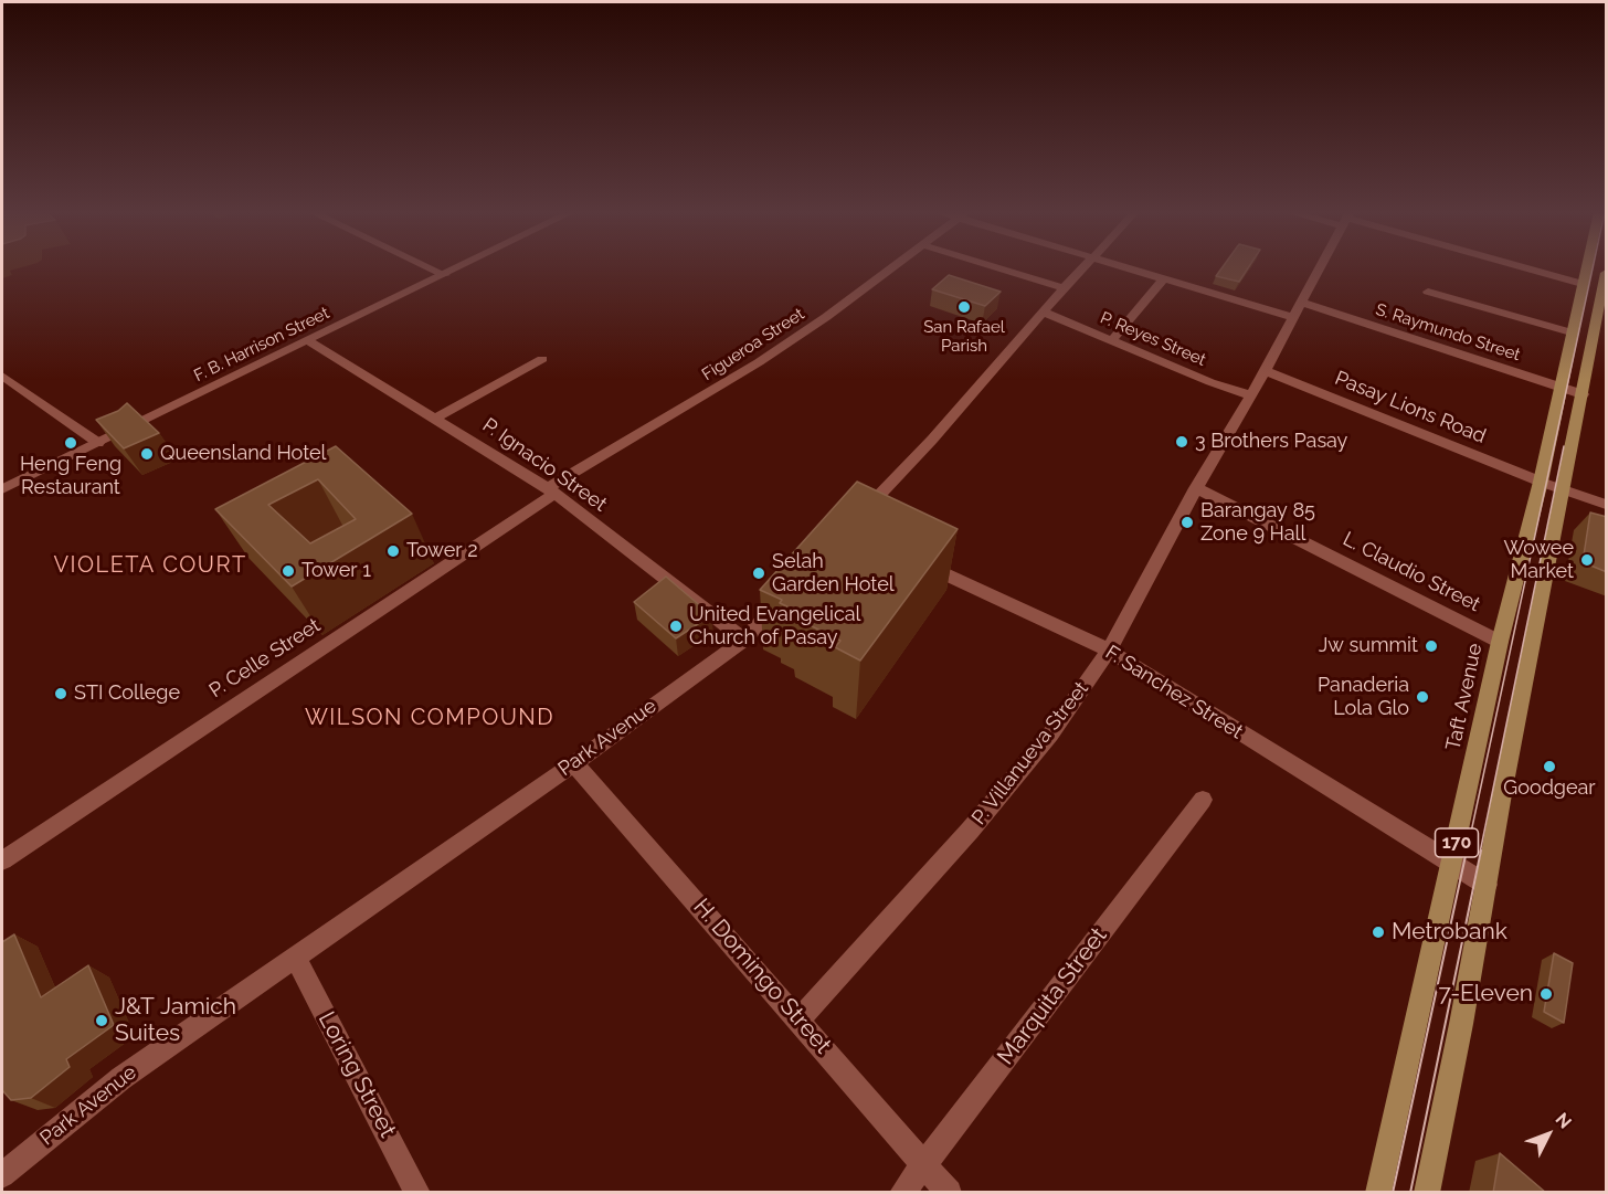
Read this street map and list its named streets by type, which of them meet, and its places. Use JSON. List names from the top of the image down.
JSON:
{
  "streets": {
    "main road": ["Taft Avenue", "170"],
    "street": [
      "S. Raymundo Street",
      "P. Reyes Street",
      "F. B. Harrison Street",
      "Figueroa Street",
      "Pasay Lions Road",
      "P. Ignacio Street",
      "L. Claudio Street",
      "P. Celle Street",
      "F. Sanchez Street",
      "Park Avenue",
      "P. Villanueva Street",
      "H. Domingo Street",
      "Marquita Street",
      "Loring Street"
    ]
  },
  "crossings": [
    ["S. Raymundo Street", "Taft Avenue"],
    ["S. Raymundo Street", "P. Villanueva Street"],
    ["S. Raymundo Street", "170"],
    ["P. Reyes Street", "P. Villanueva Street"],
    ["F. B. Harrison Street", "P. Ignacio Street"],
    ["Figueroa Street", "P. Ignacio Street"],
    ["Figueroa Street", "P. Celle Street"],
    ["Pasay Lions Road", "Taft Avenue"],
    ["Pasay Lions Road", "P. Villanueva Street"],
    ["Pasay Lions Road", "170"],
    ["P. Ignacio Street", "P. Celle Street"],
    ["P. Ignacio Street", "Park Avenue"],
    ["L. Claudio Street", "Taft Avenue"],
    ["L. Claudio Street", "P. Villanueva Street"],
    ["F. Sanchez Street", "Taft Avenue"],
    ["F. Sanchez Street", "P. Villanueva Street"],
    ["F. Sanchez Street", "170"],
    ["Park Avenue", "H. Domingo Street"],
    ["Park Avenue", "Loring Street"],
    ["P. Villanueva Street", "H. Domingo Street"],
    ["H. Domingo Street", "Marquita Street"]
  ],
  "districts": ["VIOLETA COURT", "WILSON COMPOUND"],
  "places": [
    "San Rafael Parish",
    "3 Brothers Pasay",
    "Heng Feng Restaurant",
    "Queensland Hotel",
    "Barangay 85 Zone 9 Hall",
    "Tower 2",
    "Wowee Market",
    "Tower 1",
    "Selah Garden Hotel",
    "United Evangelical Church of Pasay",
    "Jw summit",
    "STI College",
    "Panaderia Lola Glo",
    "Goodgear",
    "Metrobank",
    "7-Eleven",
    "J&T Jamich Suites"
  ],
  "north": "top right"
}
